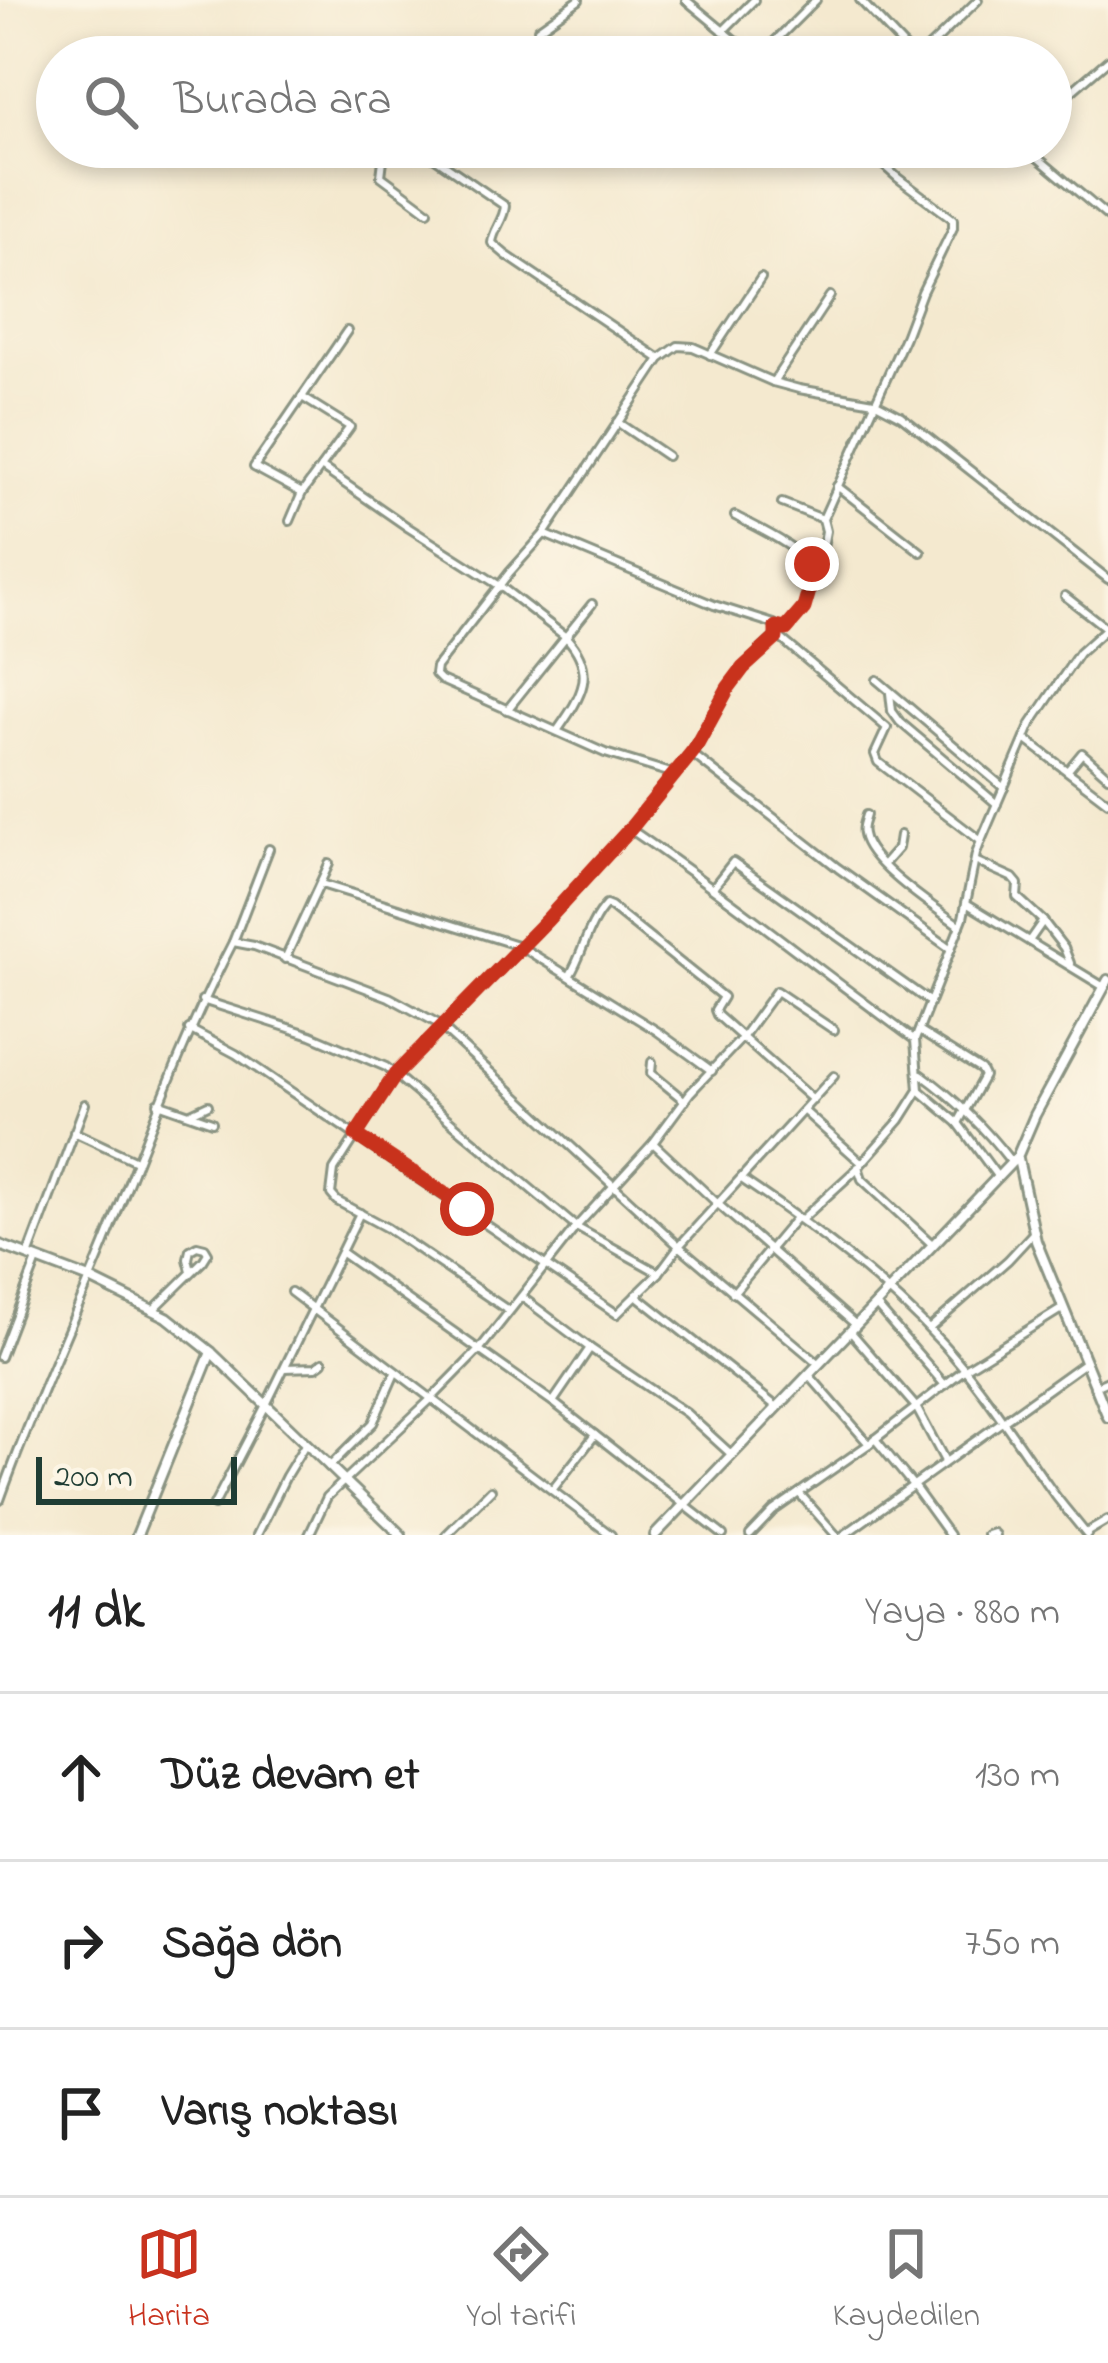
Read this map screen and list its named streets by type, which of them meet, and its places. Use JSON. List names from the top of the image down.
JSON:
{
  "scale_bar": "200 m",
  "page": {
    "search": "Burada ara",
    "scale": "200 m",
    "heading": ["11 dk", "Yaya · 880 m"],
    "list": [
      ["Düz devam et", "130 m"],
      ["Sağa dön", "750 m"],
      "Varış noktası"
    ],
    "nav": ["Harita", "Yol tarifi", "Kaydedilen"]
  }
}
